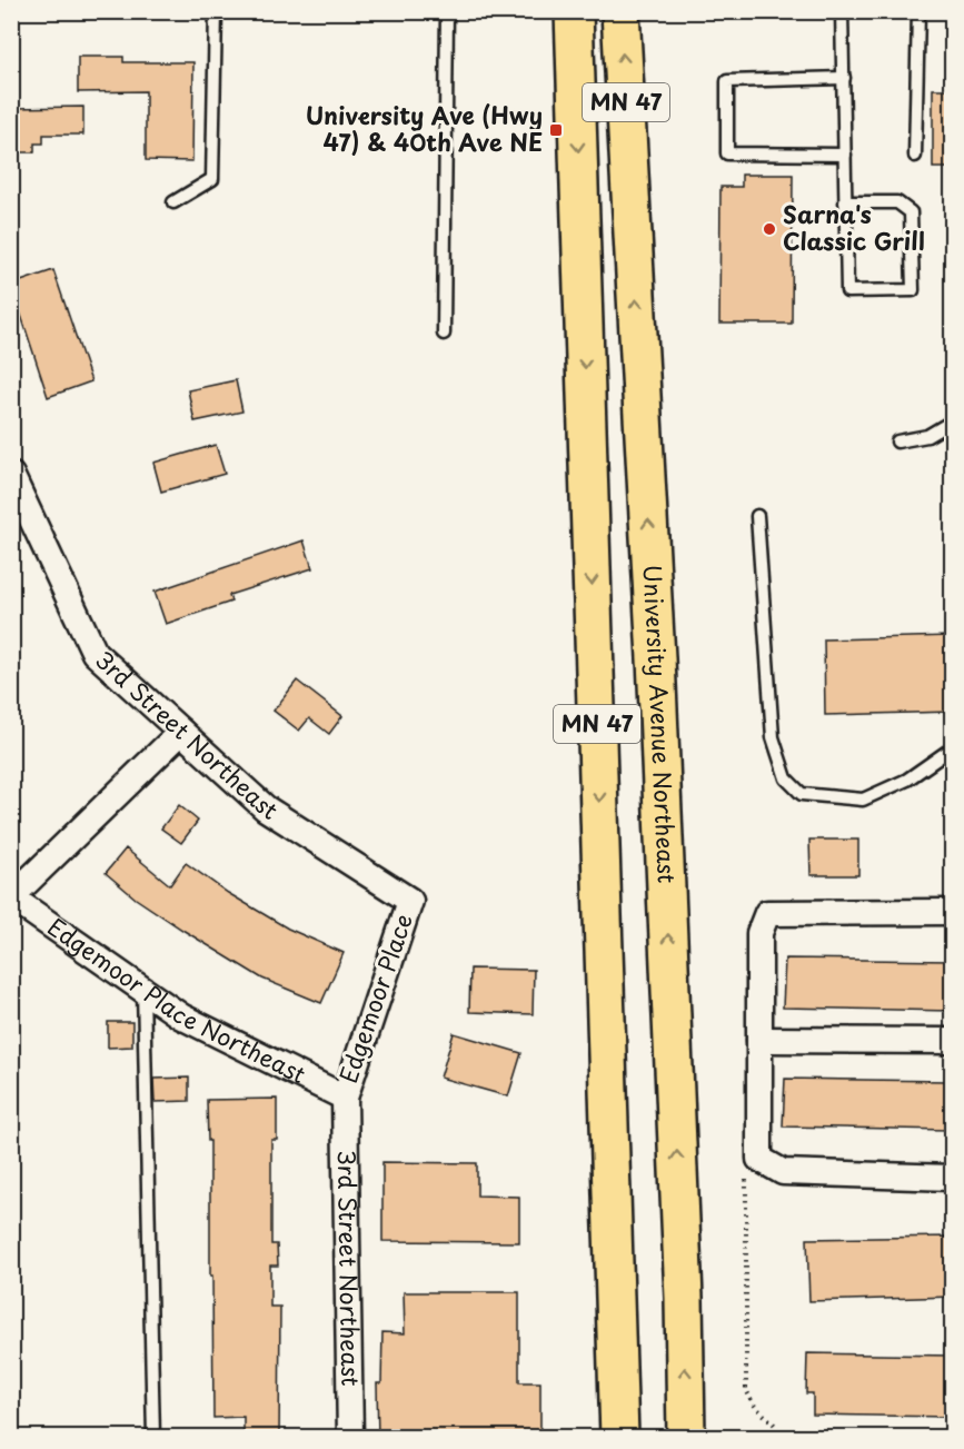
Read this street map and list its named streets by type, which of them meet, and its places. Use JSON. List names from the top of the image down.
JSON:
{
  "streets": {
    "main road": ["MN 47", "University Avenue Northeast"],
    "street": ["3rd Street Northeast", "Edgemoor Place", "Edgemoor Place Northeast"]
  },
  "crossings": [
    ["3rd Street Northeast", "Edgemoor Place"],
    ["3rd Street Northeast", "Edgemoor Place Northeast"],
    ["Edgemoor Place", "Edgemoor Place Northeast"]
  ],
  "places": {
    "transit": ["University Ave (Hwy 47) & 40th Ave NE"],
    "other": ["Sarna's Classic Grill"]
  }
}
